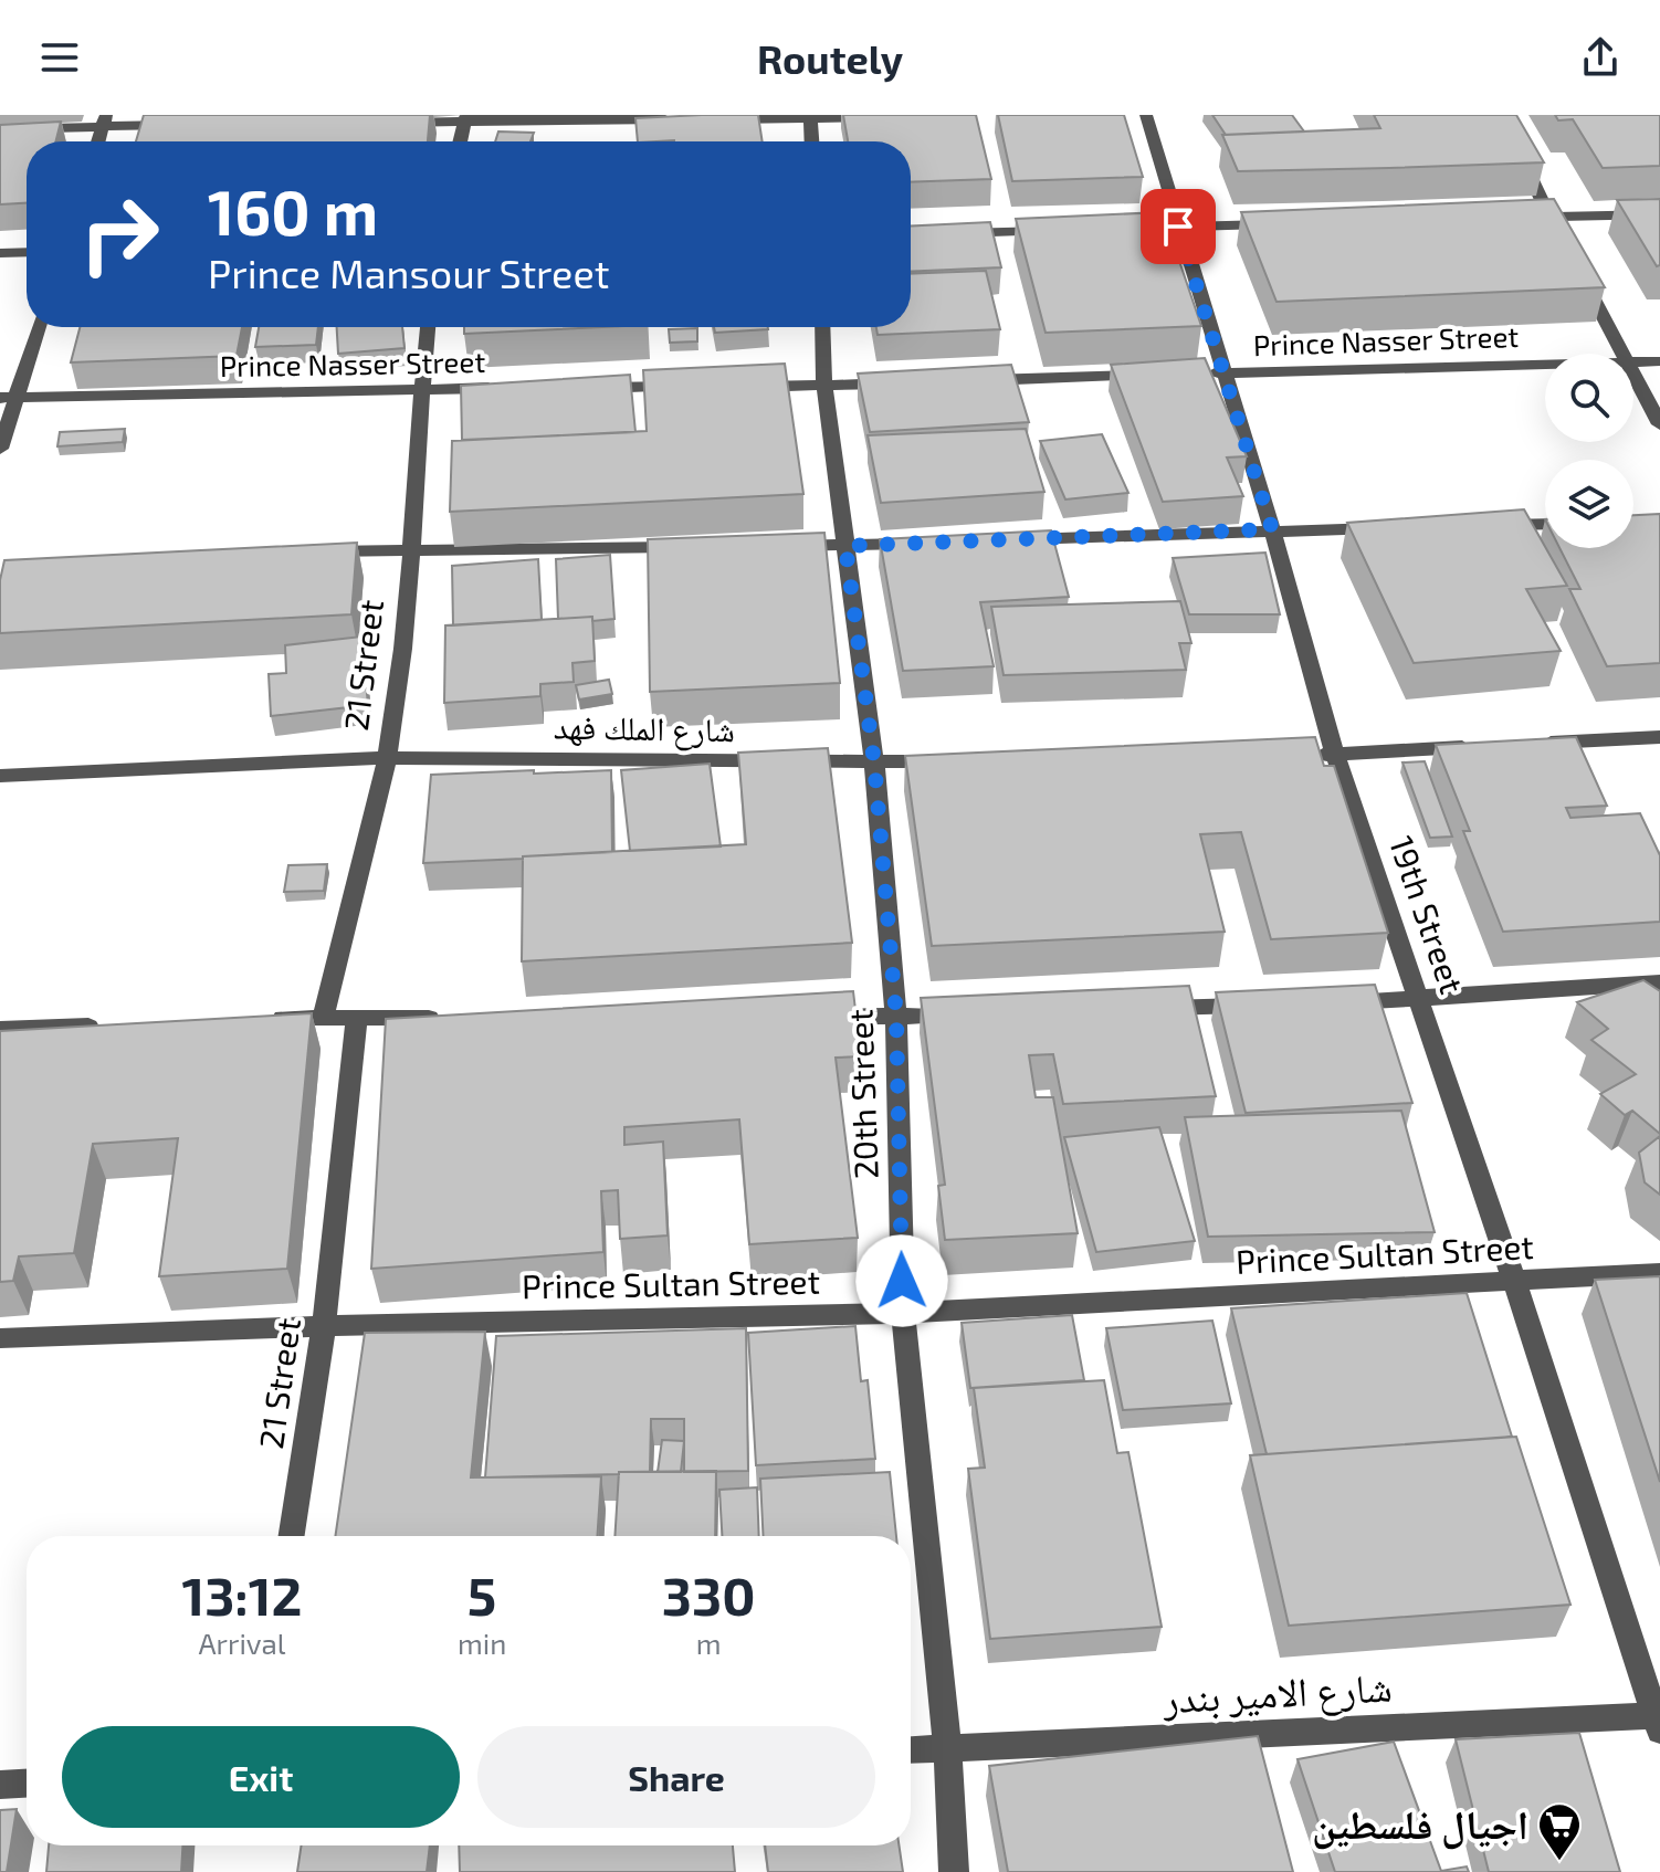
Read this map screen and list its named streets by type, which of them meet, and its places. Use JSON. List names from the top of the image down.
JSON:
{
  "streets": {
    "street": [
      "Prince Nasser Street",
      "21 Street",
      "شارع الملك فهد",
      "19th Street",
      "20th Street",
      "Prince Sultan Street",
      "شارع الامير بندر"
    ]
  },
  "crossings": [
    ["Prince Nasser Street", "21 Street"],
    ["Prince Nasser Street", "19th Street"],
    ["21 Street", "شارع الملك فهد"],
    ["21 Street", "Prince Sultan Street"],
    ["شارع الملك فهد", "20th Street"],
    ["19th Street", "Prince Sultan Street"],
    ["19th Street", "شارع الامير بندر"],
    ["20th Street", "Prince Sultan Street"],
    ["20th Street", "شارع الامير بندر"]
  ],
  "places": {
    "supermarket": ["اجيال فلسطين"]
  },
  "page": {
    "header": "Routely",
    "turn": ["160 m", "Prince Mansour Street"],
    "eta": [
      "13:12",
      "Arrival",
      "5",
      "min",
      "330",
      "m"
    ],
    "buttons": ["Exit", "Share"]
  }
}
